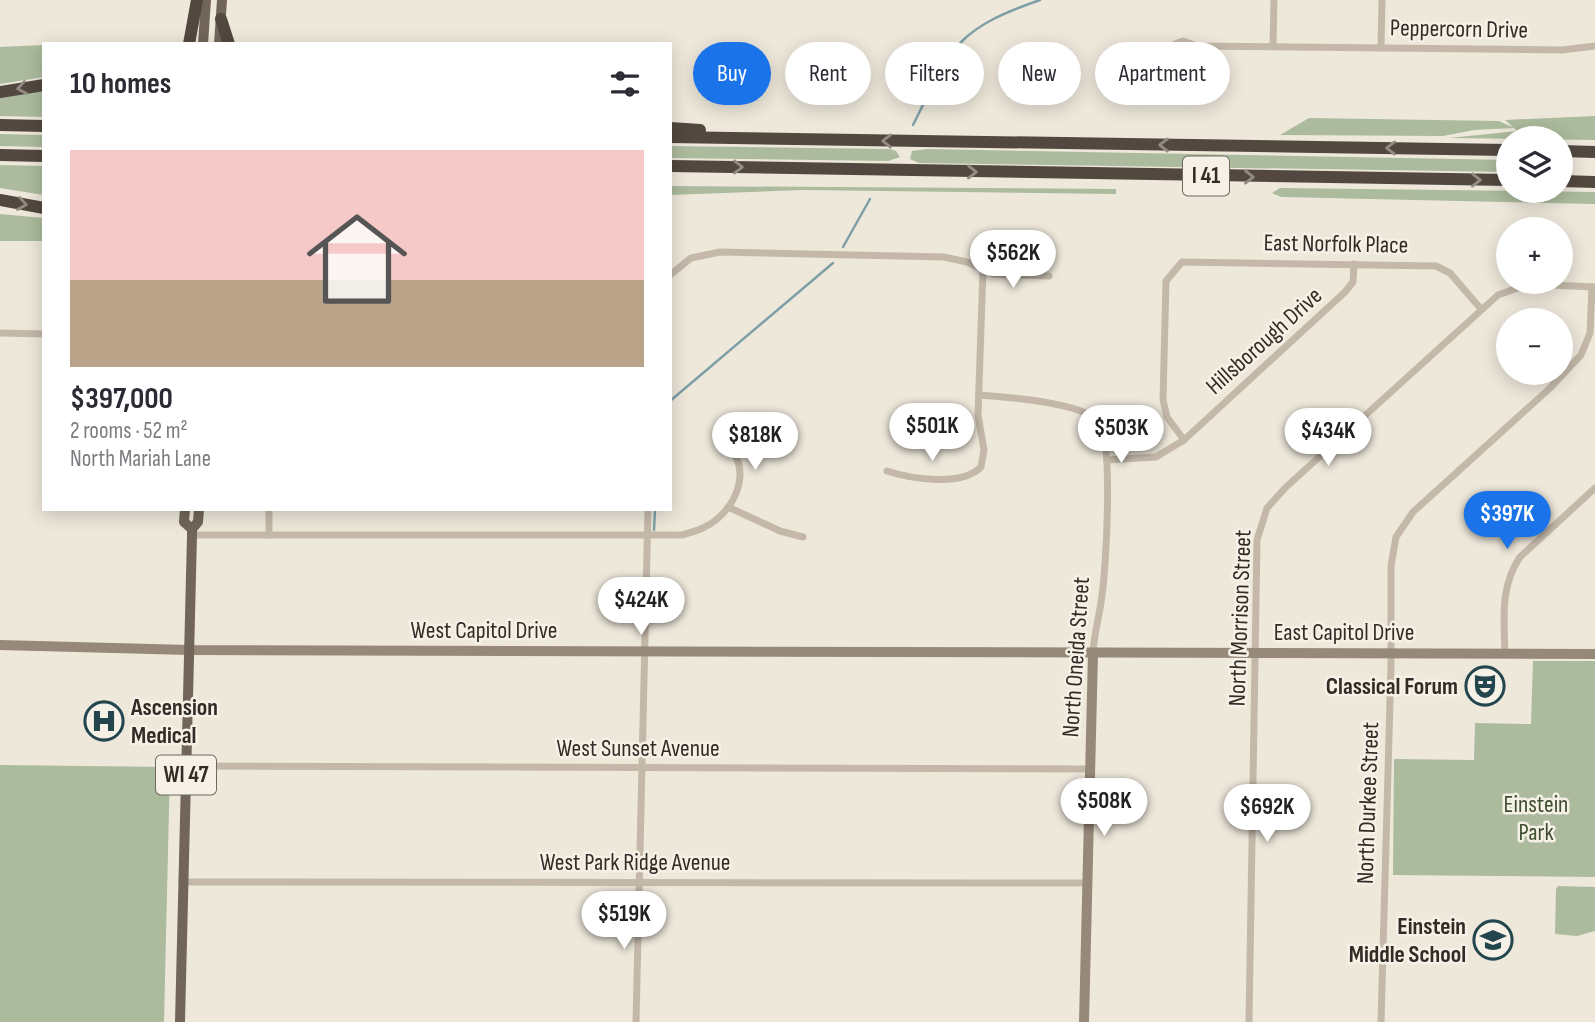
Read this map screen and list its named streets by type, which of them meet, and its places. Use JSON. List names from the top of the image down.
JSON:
{
  "streets": {
    "highway": ["I 41"],
    "main road": ["WI 47"],
    "street": [
      "Peppercorn Drive",
      "East Norfolk Place",
      "Hillsborough Drive",
      "North Morrison Street",
      "West Capitol Drive",
      "East Capitol Drive",
      "North Oneida Street",
      "West Sunset Avenue",
      "North Durkee Street",
      "West Park Ridge Avenue"
    ]
  },
  "crossings": [
    ["East Norfolk Place", "Hillsborough Drive"],
    ["East Norfolk Place", "North Morrison Street"],
    ["Hillsborough Drive", "North Oneida Street"],
    ["North Morrison Street", "East Capitol Drive"],
    ["North Morrison Street", "North Durkee Street"],
    ["West Capitol Drive", "East Capitol Drive"],
    ["West Capitol Drive", "North Oneida Street"],
    ["West Capitol Drive", "WI 47"],
    ["East Capitol Drive", "North Oneida Street"],
    ["East Capitol Drive", "North Durkee Street"],
    ["North Oneida Street", "West Sunset Avenue"],
    ["North Oneida Street", "West Park Ridge Avenue"],
    ["West Sunset Avenue", "WI 47"],
    ["WI 47", "West Park Ridge Avenue"]
  ],
  "parks": ["Einstein Park"],
  "places": {
    "theatre": ["Classical Forum"],
    "hospital": ["Ascension Medical"],
    "school or university": ["Einstein Middle School"]
  },
  "page": {
    "chip": [
      "Buy",
      "Rent",
      "Filters",
      "New",
      "Apartment"
    ],
    "heading": "10 homes",
    "map_buttons": ["+", "−"],
    "list": [
      {
        "name": "$397,000",
        "note": "2 rooms · 52 m² · North Mariah Lane"
      }
    ],
    "price": [
      "$562K",
      "$501K",
      "$503K",
      "$434K",
      "$818K",
      "$397K",
      "$424K",
      "$508K",
      "$692K",
      "$519K"
    ]
  }
}
